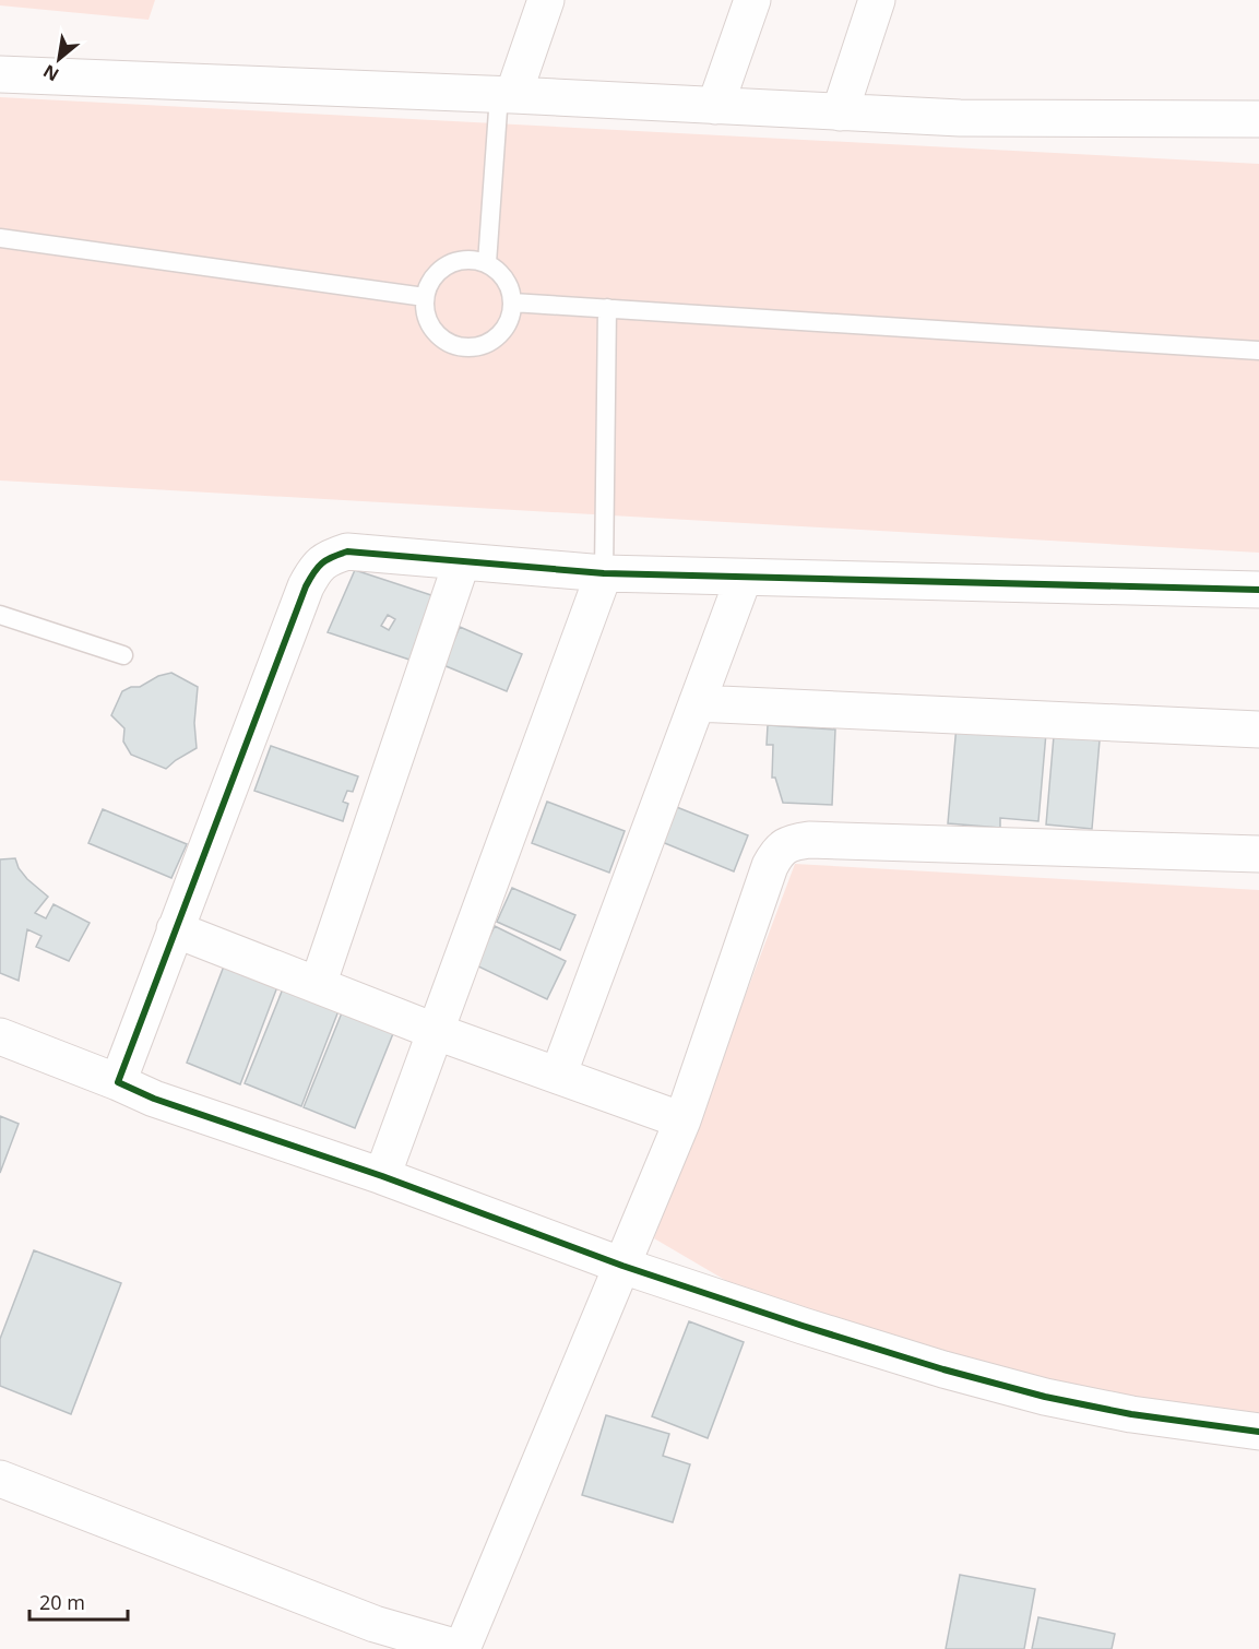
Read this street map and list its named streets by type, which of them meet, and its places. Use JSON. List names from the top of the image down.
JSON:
{
  "scale_bar": "20 m",
  "north": "bottom left"
}
